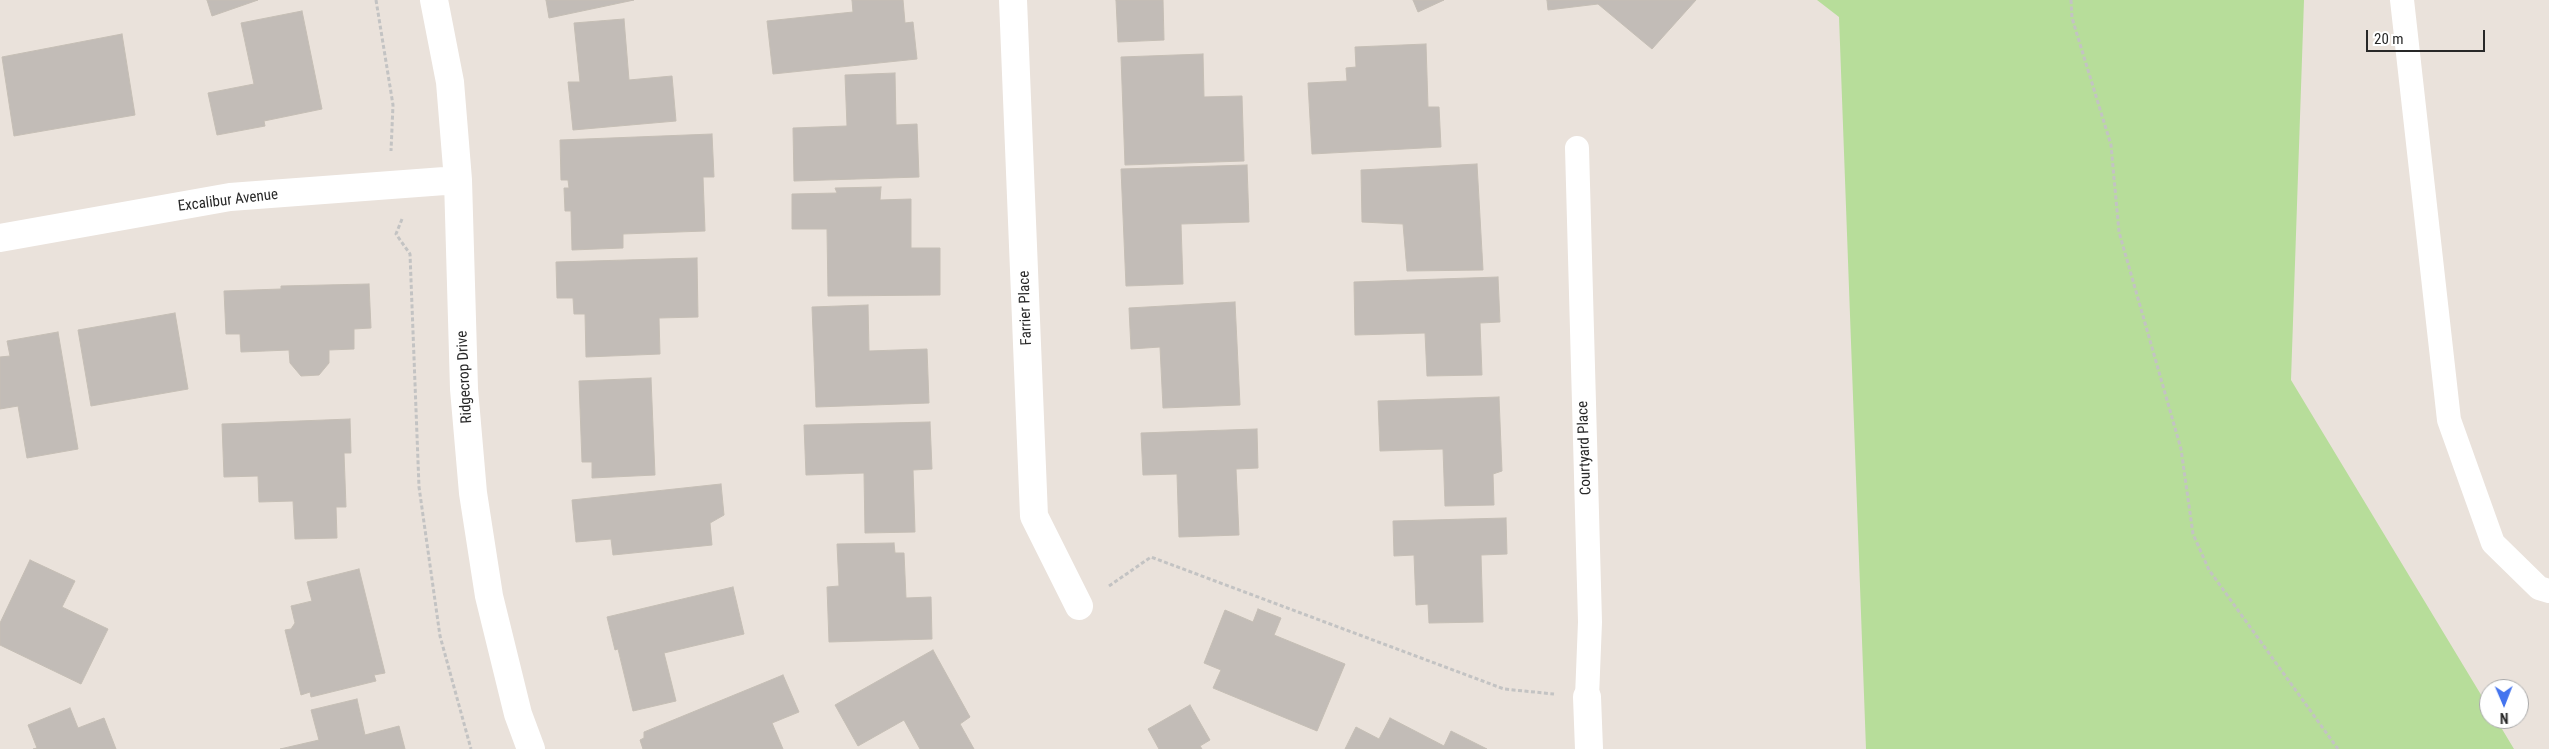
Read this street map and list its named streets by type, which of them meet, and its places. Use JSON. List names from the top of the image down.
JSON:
{
  "streets": {
    "street": [
      "Excalibur Avenue",
      "Farrier Place",
      "Ridgecrop Drive",
      "Courtyard Place"
    ]
  },
  "crossings": [
    ["Excalibur Avenue", "Ridgecrop Drive"]
  ],
  "scale_bar": "20 m",
  "north": "bottom"
}
